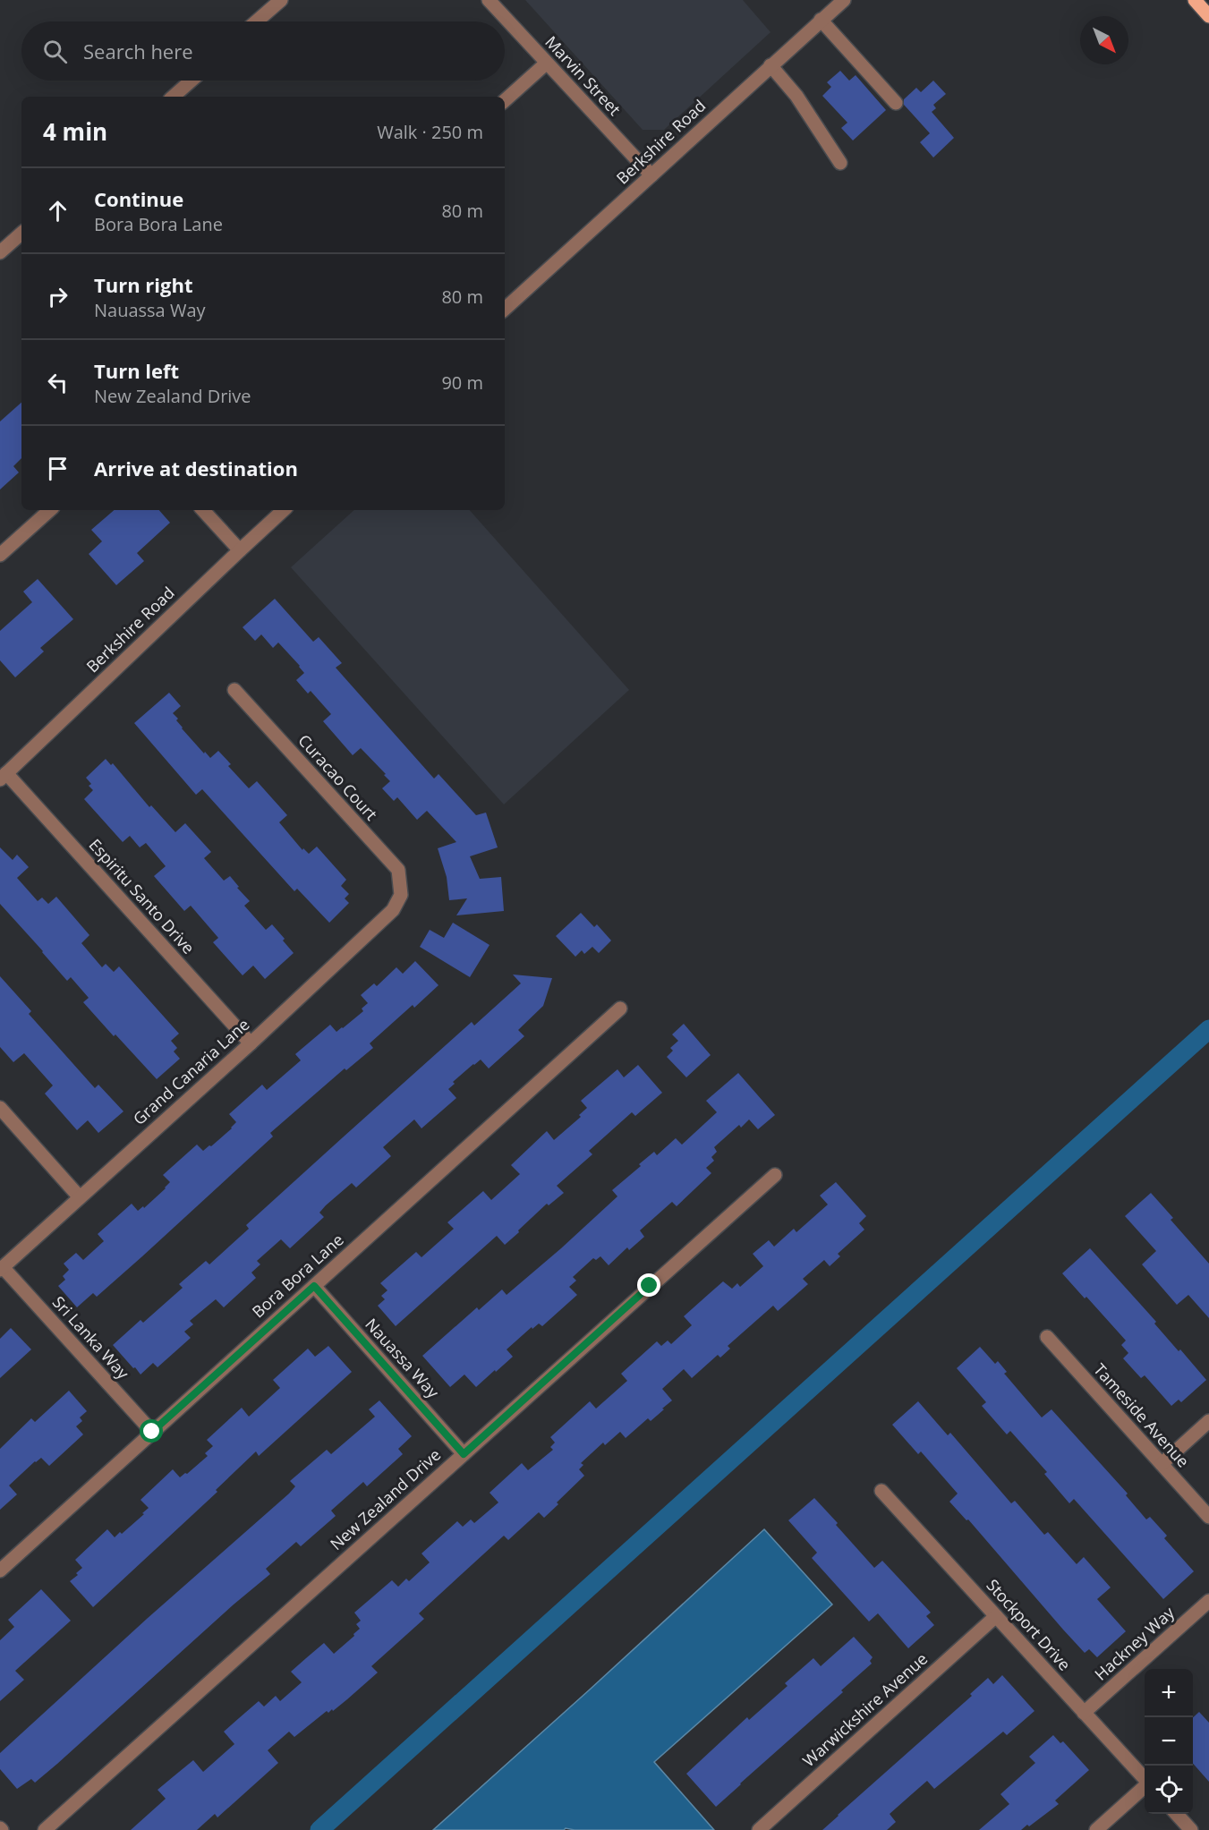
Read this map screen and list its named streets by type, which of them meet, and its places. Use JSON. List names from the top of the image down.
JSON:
{
  "streets": {
    "street": [
      "Marvin Street",
      "Berkshire Road",
      "Curacao Court",
      "Espiritu Santo Drive",
      "Grand Canaria Lane",
      "Bora Bora Lane",
      "Sri Lanka Way",
      "Nauassa Way",
      "Tameside Avenue",
      "New Zealand Drive",
      "Stockport Drive",
      "Hackney Way",
      "Warwickshire Avenue"
    ]
  },
  "crossings": [
    ["Marvin Street", "Berkshire Road"],
    ["Berkshire Road", "Espiritu Santo Drive"],
    ["Curacao Court", "Grand Canaria Lane"],
    ["Espiritu Santo Drive", "Grand Canaria Lane"],
    ["Grand Canaria Lane", "Sri Lanka Way"],
    ["Bora Bora Lane", "Sri Lanka Way"],
    ["Bora Bora Lane", "Nauassa Way"],
    ["Nauassa Way", "New Zealand Drive"],
    ["Stockport Drive", "Hackney Way"],
    ["Stockport Drive", "Warwickshire Avenue"]
  ],
  "north": "bottom right",
  "page": {
    "search": "Search here",
    "heading": ["4 min", "Walk · 250 m"],
    "list": [
      ["Continue", "Bora Bora Lane", "80 m"],
      ["Turn right", "Nauassa Way", "80 m"],
      ["Turn left", "New Zealand Drive", "90 m"],
      "Arrive at destination"
    ],
    "map_buttons": ["+", "−"]
  }
}
